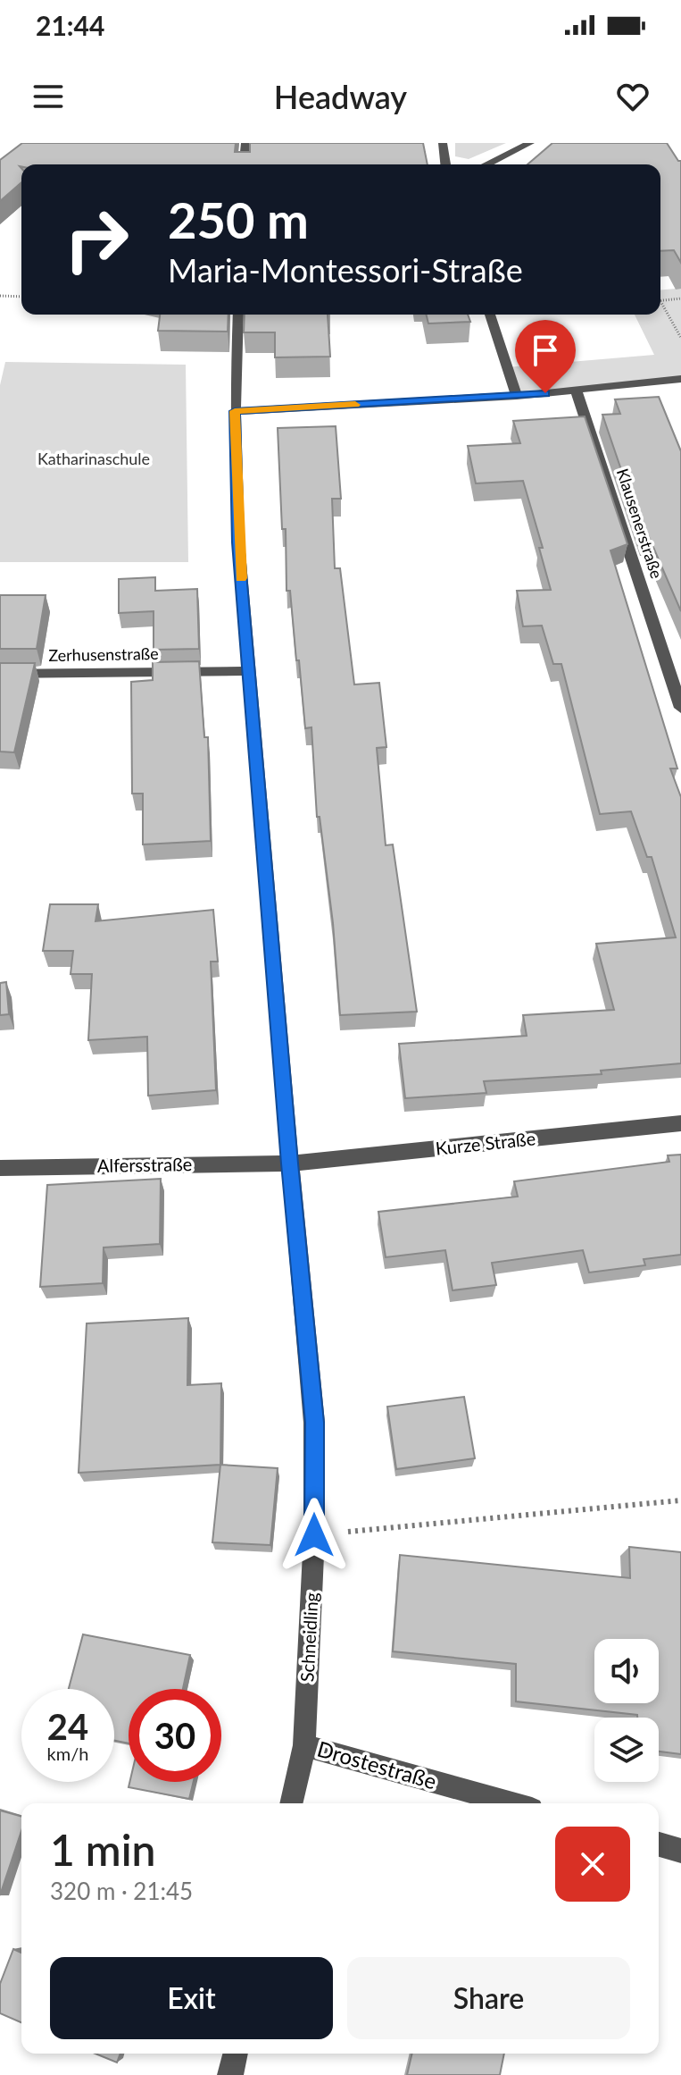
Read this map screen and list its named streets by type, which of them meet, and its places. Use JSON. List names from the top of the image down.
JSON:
{
  "streets": {
    "street": [
      "Klausenerstraße",
      "Zerhusenstraße",
      "Kurze Straße",
      "Alfersstraße",
      "Schneidling",
      "Drostestraße"
    ]
  },
  "crossings": [
    ["Zerhusenstraße", "Schneidling"],
    ["Kurze Straße", "Alfersstraße"],
    ["Kurze Straße", "Schneidling"],
    ["Alfersstraße", "Schneidling"],
    ["Schneidling", "Drostestraße"]
  ],
  "parks": ["Katharinaschule"],
  "page": {
    "status": "21:44",
    "header": "Headway",
    "turn": ["250 m", "Maria-Montessori-Straße"],
    "speed": "24 km/h",
    "limit": "30",
    "heading": ["1 min", "320 m · 21:45"],
    "buttons": ["Exit", "Share"]
  }
}
